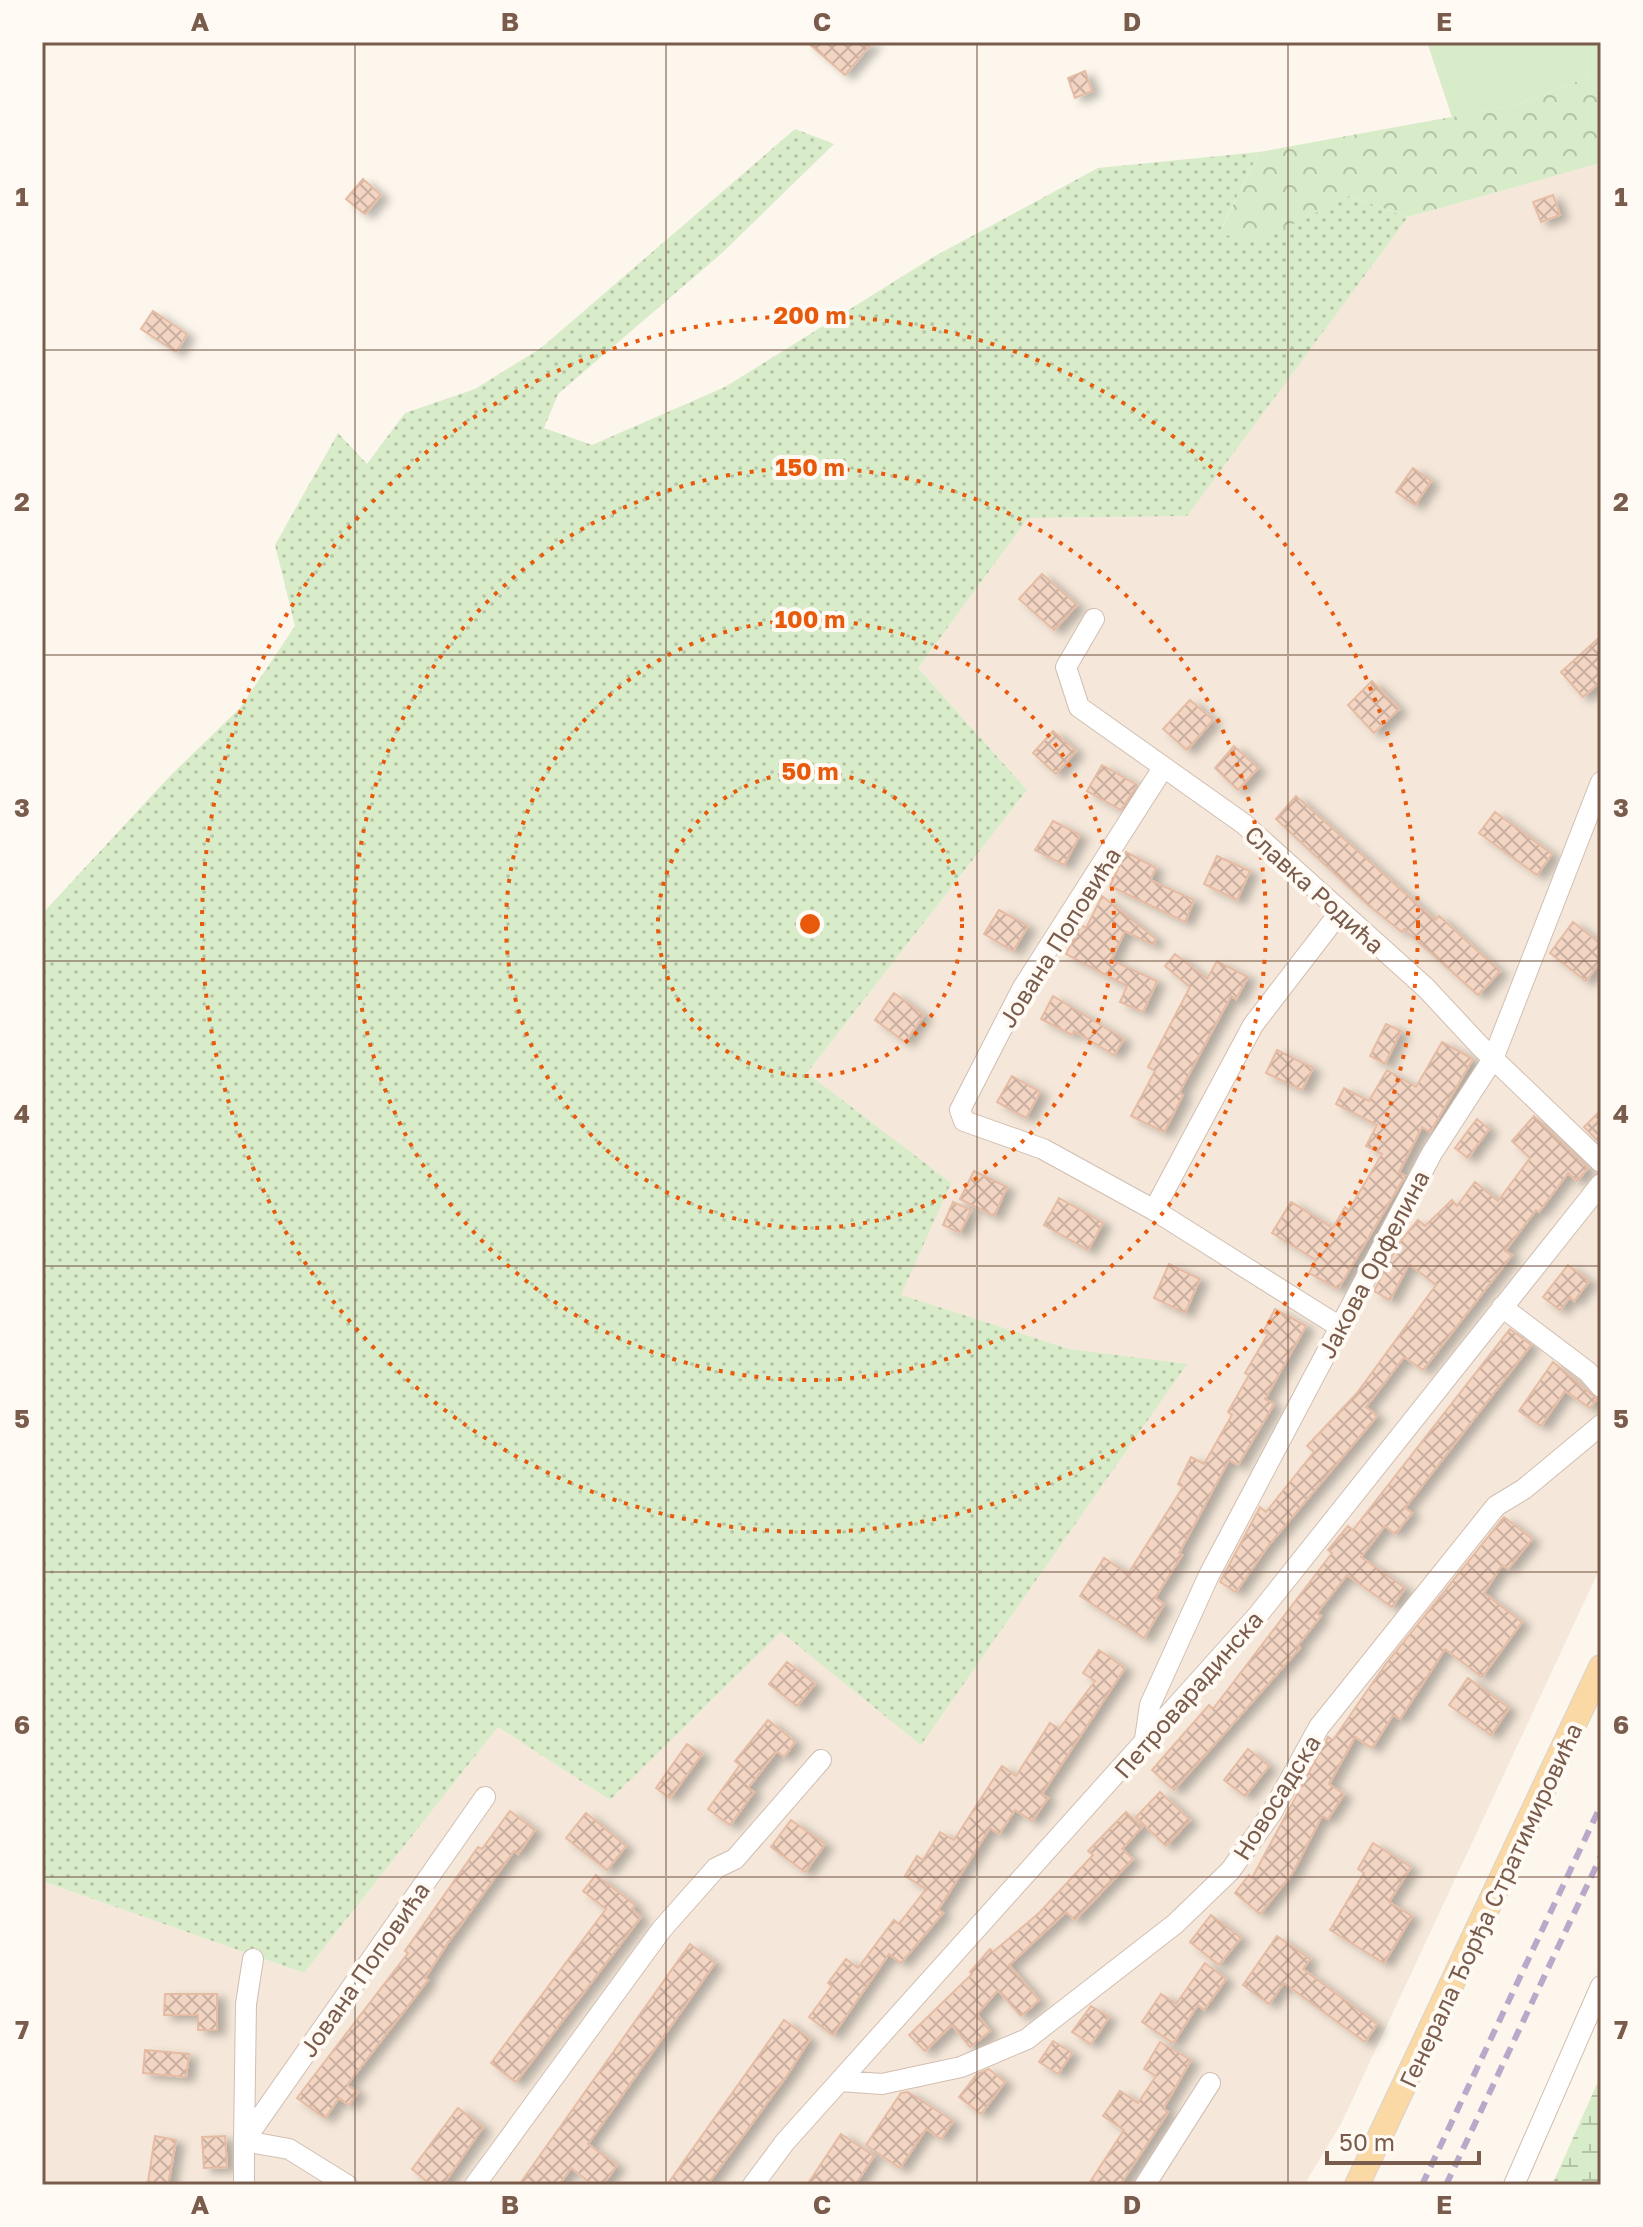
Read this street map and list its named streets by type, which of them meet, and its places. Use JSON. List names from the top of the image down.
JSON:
{
  "streets": {
    "main road": ["Генерала Ђорђа Стратимировића"],
    "street": [
      "Славка Родића",
      "Јована Поповића",
      "Јакова Орфелина",
      "Петроварадинска",
      "Новосадска"
    ]
  },
  "crossings": [
    ["Славка Родића", "Јована Поповића"],
    ["Славка Родића", "Јакова Орфелина"],
    ["Јакова Орфелина", "Петроварадинска"],
    ["Петроварадинска", "Новосадска"]
  ],
  "scale_bar": "50 m",
  "grid": {
    "columns": [
      "A",
      "B",
      "C",
      "D",
      "E"
    ],
    "rows": [
      "1",
      "2",
      "3",
      "4",
      "5",
      "6",
      "7"
    ]
  },
  "rings": [
    "200 m",
    "150 m",
    "100 m",
    "50 m"
  ]
}
